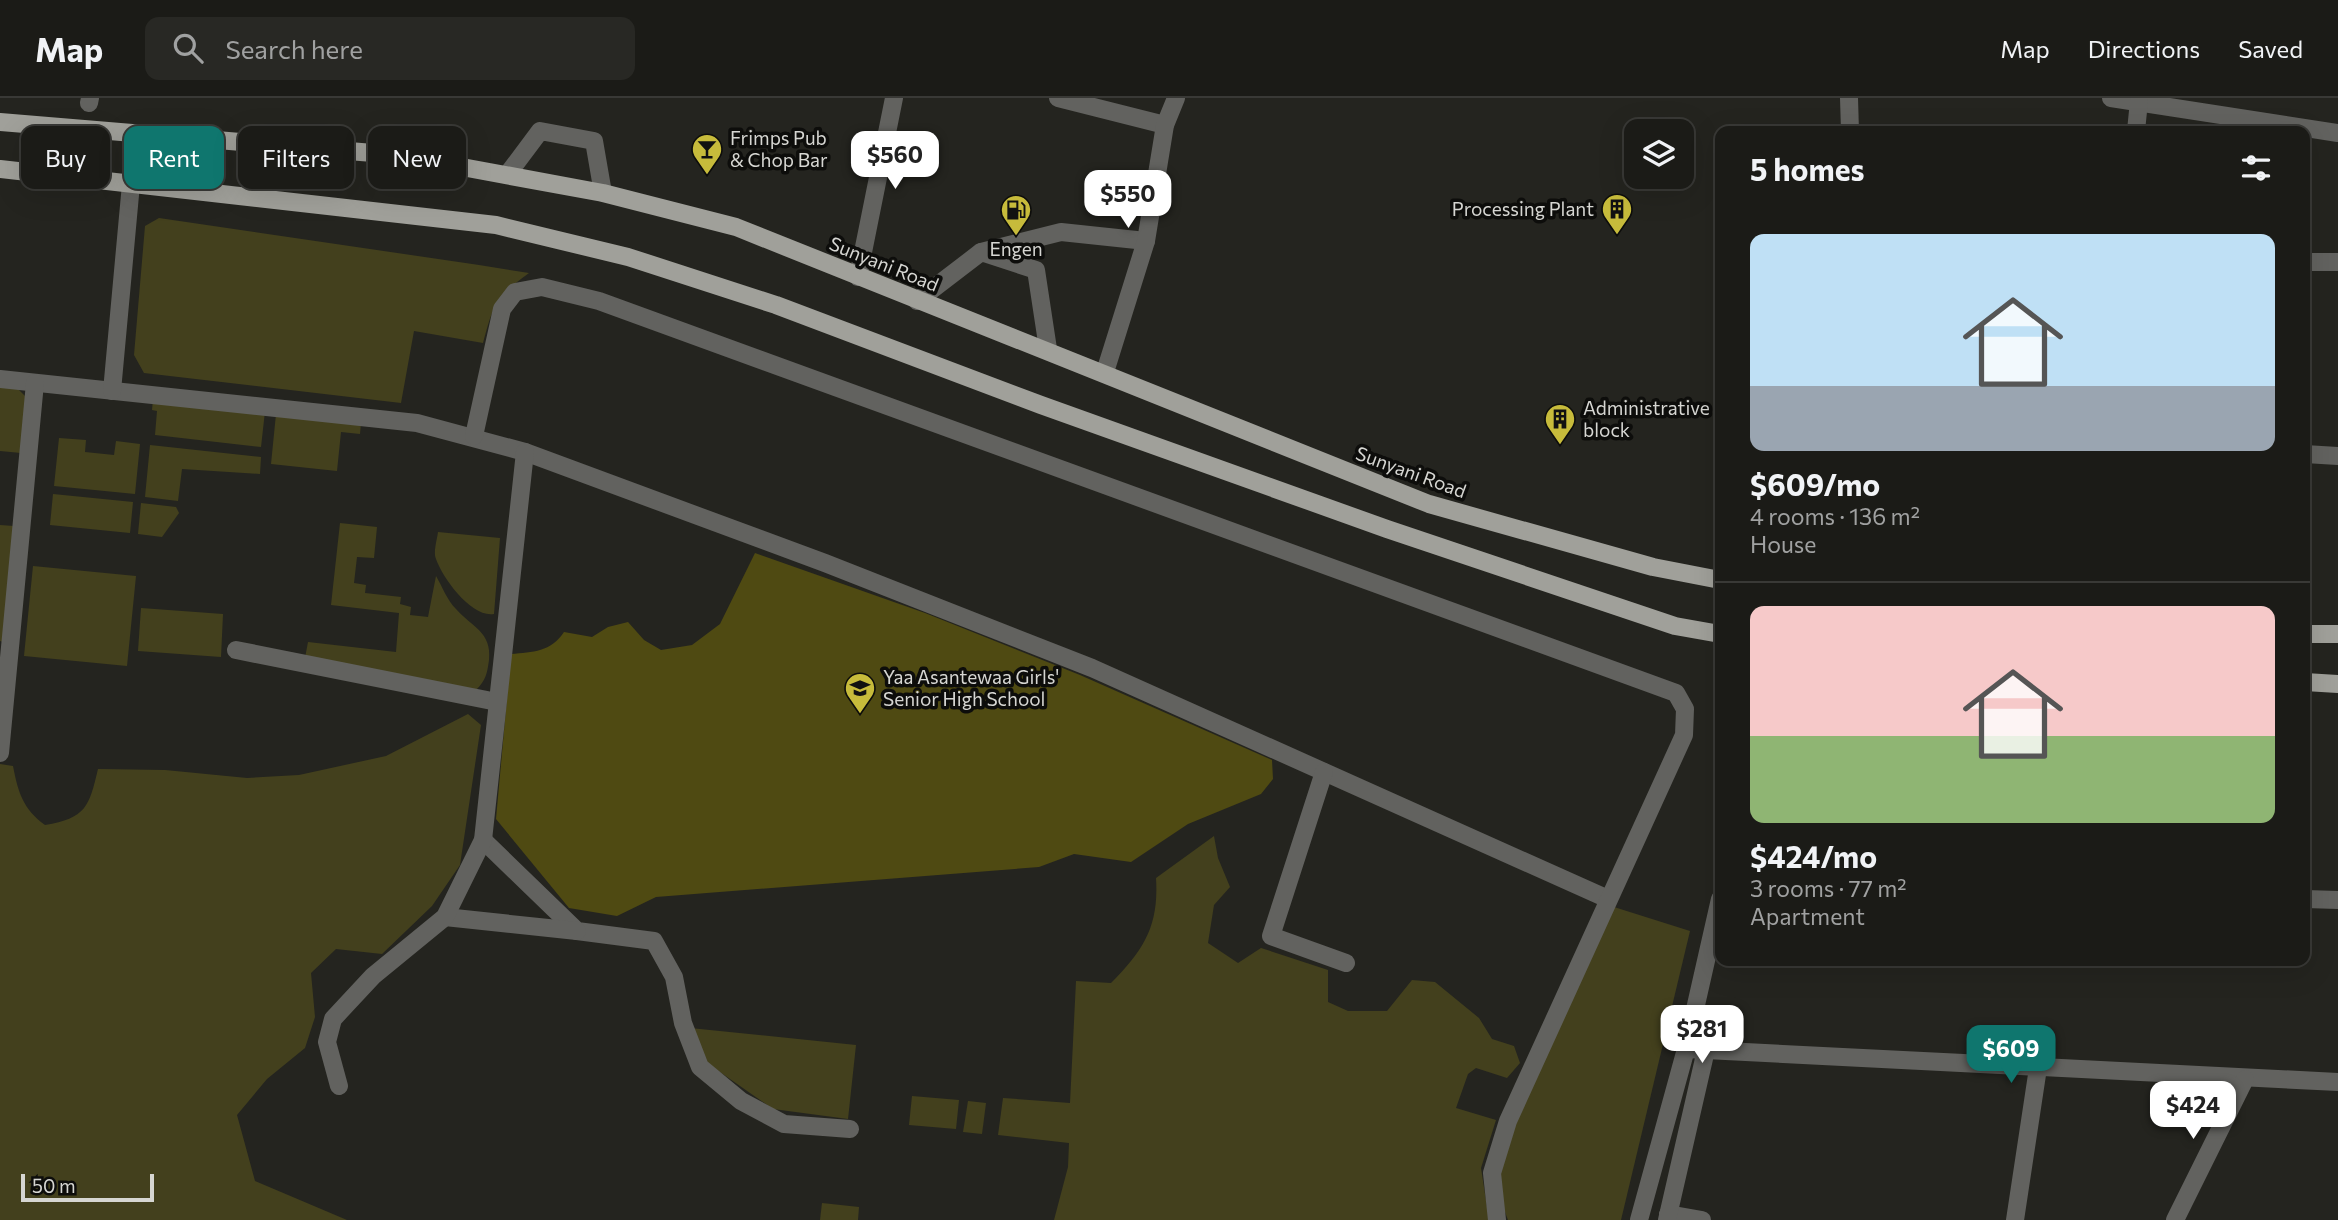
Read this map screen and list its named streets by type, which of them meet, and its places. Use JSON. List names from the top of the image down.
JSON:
{
  "streets": {
    "main road": ["Sunyani Road"]
  },
  "places": {
    "bar": ["Frimps Pub & Chop Bar"],
    "building": ["Processing Plant", "Administrative block"],
    "fuel station": ["Engen"],
    "school or university": ["Yaa Asantewaa Girls' Senior High School"]
  },
  "scale_bar": "50 m",
  "page": {
    "header": "Map",
    "search": "Search here",
    "nav": ["Map", "Directions", "Saved"],
    "chip": [
      "Buy",
      "Rent",
      "Filters",
      "New"
    ],
    "heading": "5 homes",
    "price": [
      "$560",
      "$550",
      "$281",
      "$609",
      "$424"
    ],
    "list": [
      {
        "name": "$609/mo",
        "note": "4 rooms · 136 m² · House"
      },
      {
        "name": "$424/mo",
        "note": "3 rooms · 77 m² · Apartment"
      }
    ],
    "scale": "50 m"
  }
}
